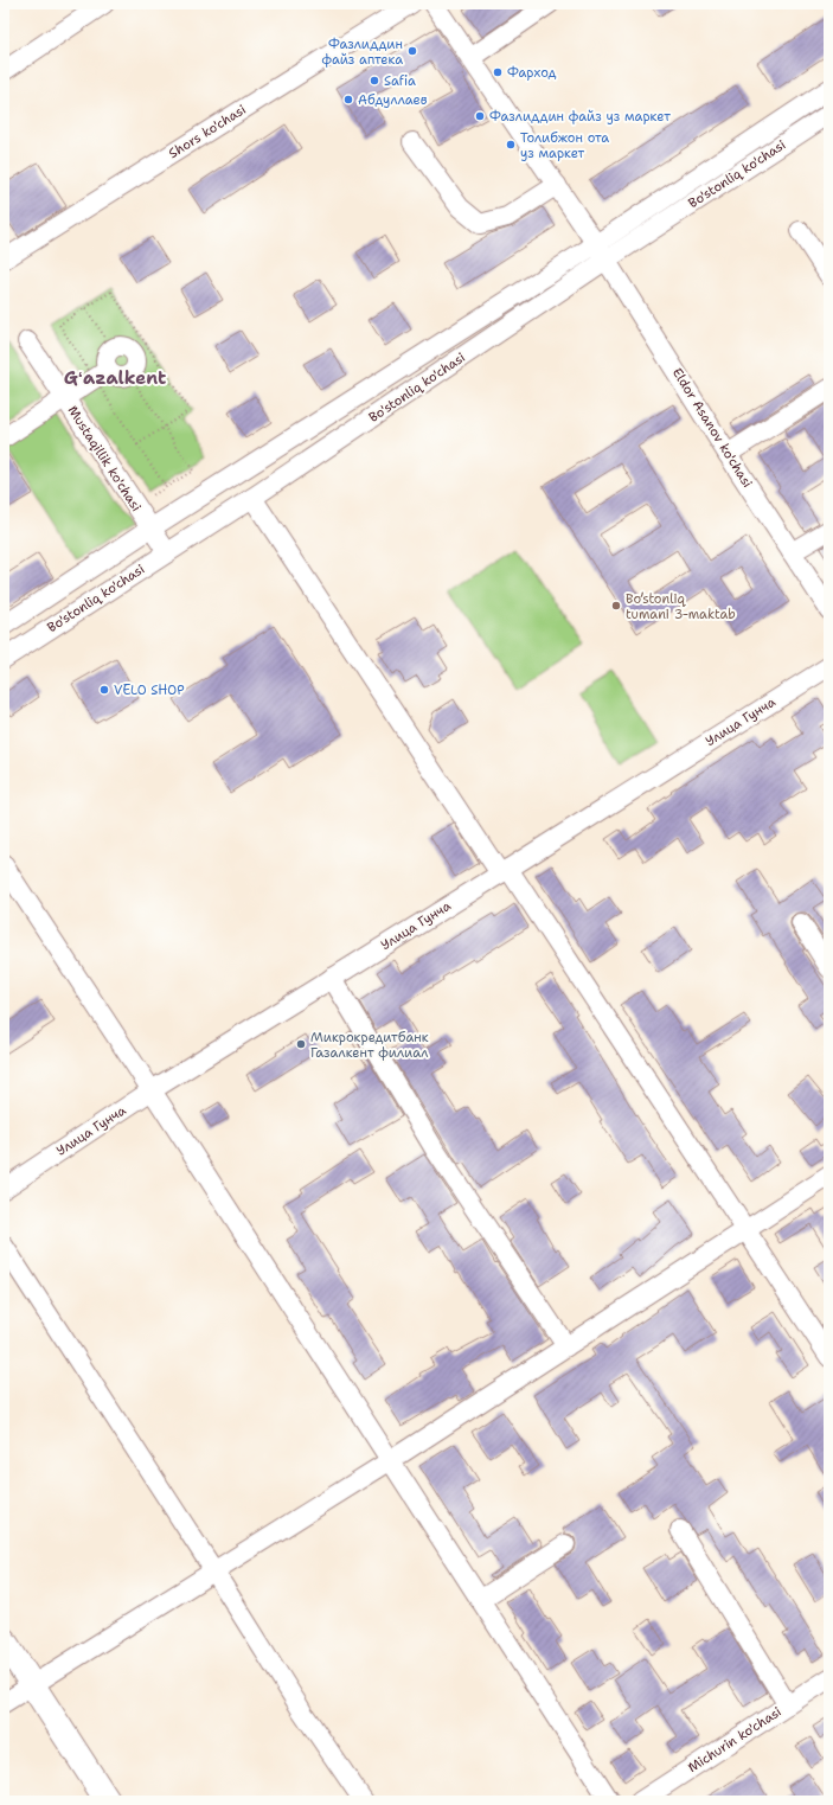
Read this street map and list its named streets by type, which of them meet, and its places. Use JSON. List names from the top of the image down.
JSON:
{
  "streets": {
    "street": [
      "Shors ko'chasi",
      "Bo'stonliq ko'chasi",
      "Eldor Asanov ko'chasi",
      "Mustaqillik ko'chasi",
      "Улица Гунча",
      "Michurin ko'chasi"
    ]
  },
  "crossings": [
    ["Bo'stonliq ko'chasi", "Eldor Asanov ko'chasi"],
    ["Bo'stonliq ko'chasi", "Mustaqillik ko'chasi"]
  ],
  "districts": ["Gʻazalkent"],
  "places": [
    "Фазлиддин файз аптека",
    "Фарход",
    "Safia",
    "Абдуллаев",
    "Фазлиддин файз уз маркет",
    "Толибжон ота уз маркет",
    "Bo’stonliq tumani 3-maktab",
    "VELO SHOP",
    "Микрокредитбанк Газалкент филиал"
  ]
}
